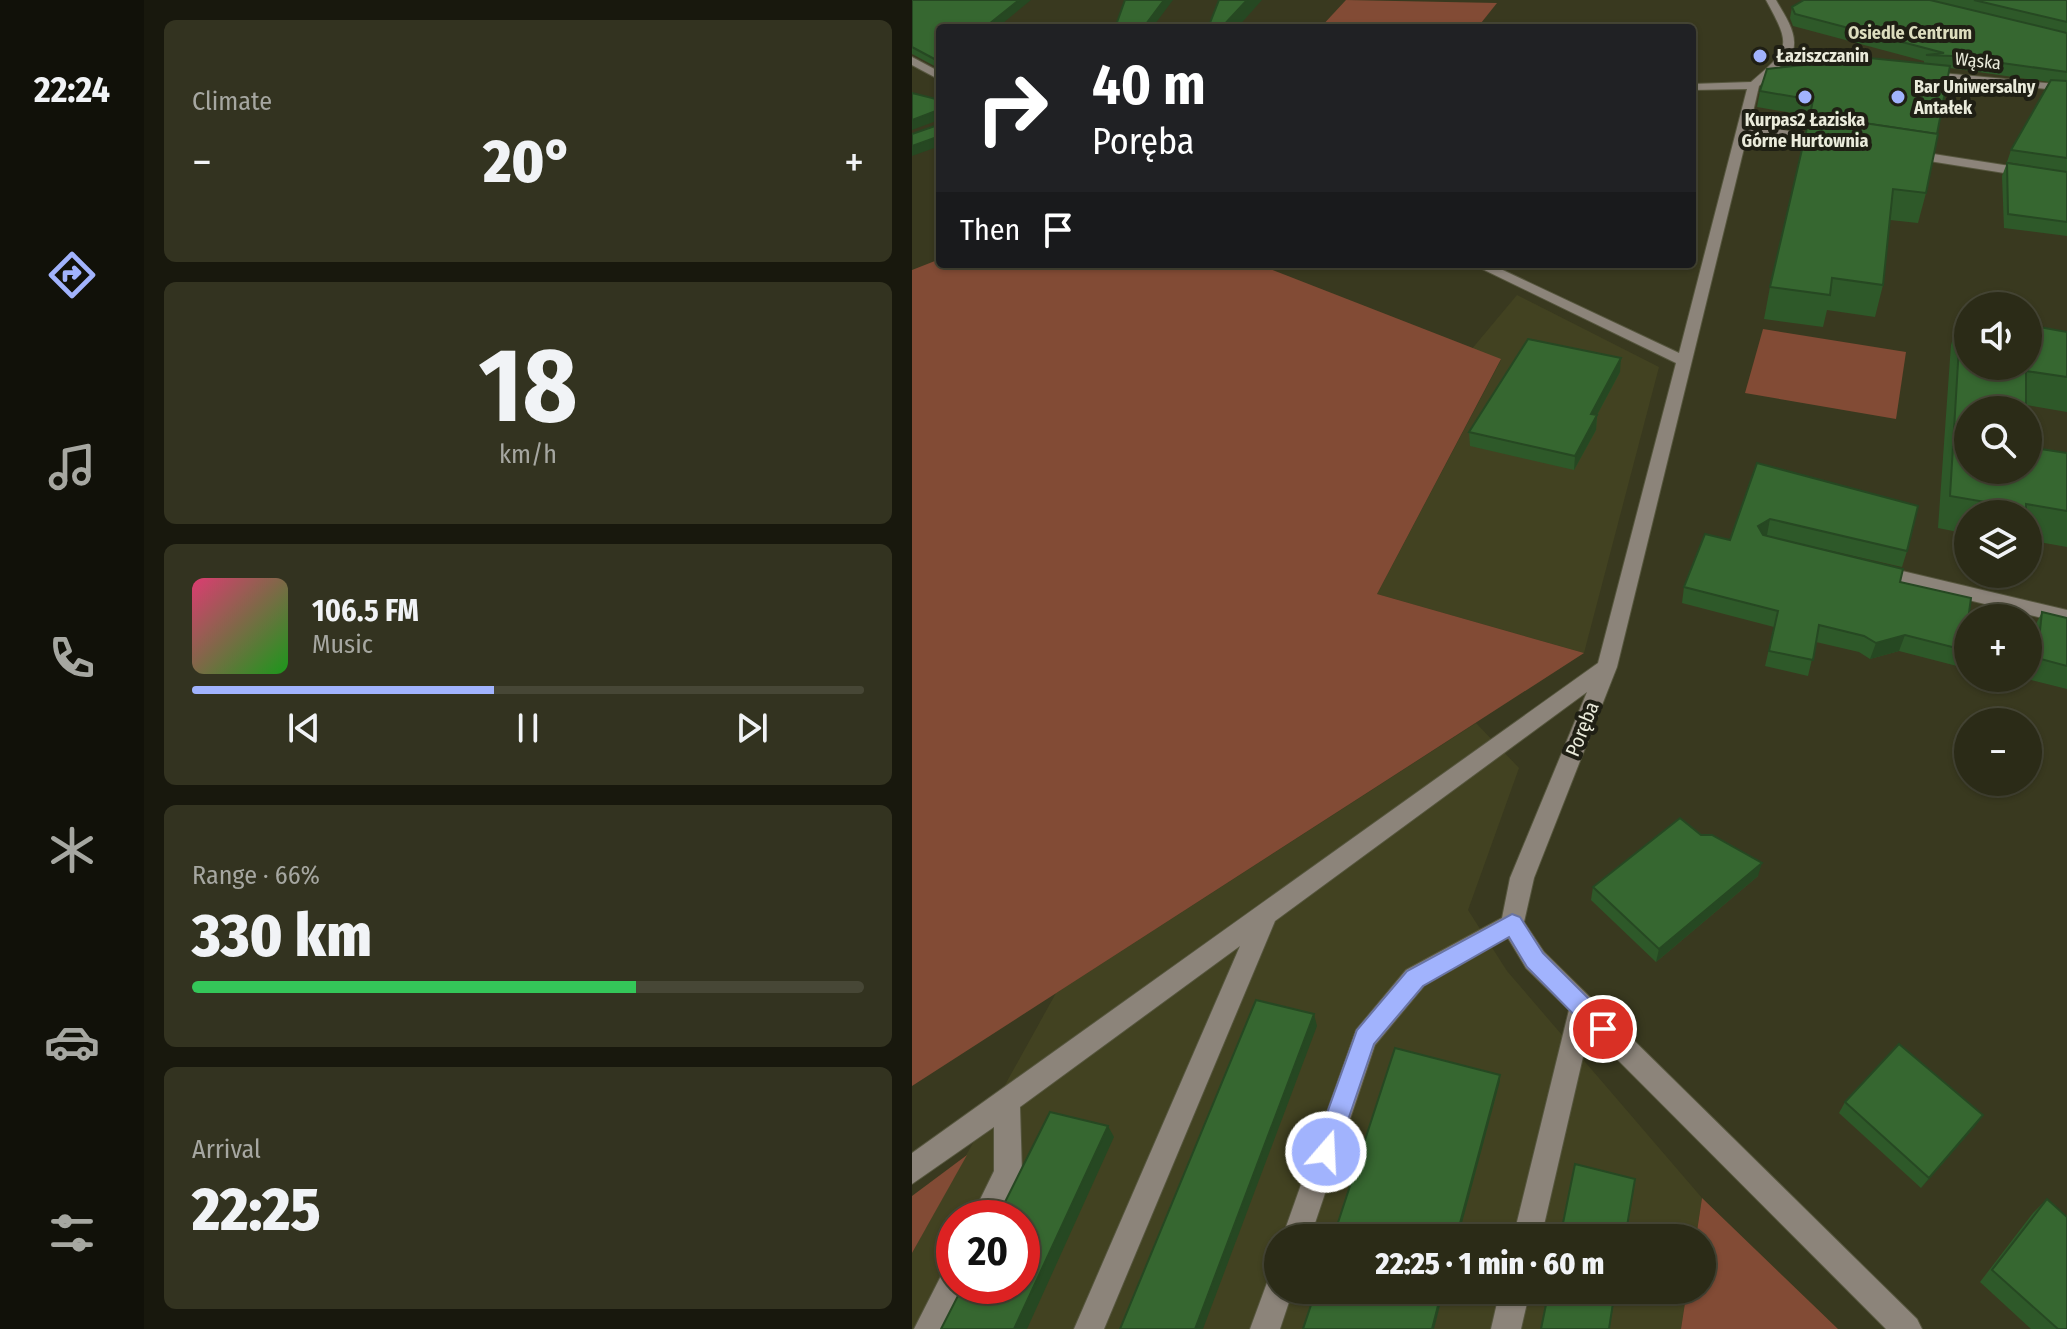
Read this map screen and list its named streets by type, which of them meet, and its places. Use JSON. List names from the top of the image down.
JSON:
{
  "streets": {
    "street": ["Wąska", "Poręba"]
  },
  "districts": ["Osiedle Centrum"],
  "places": ["Łaziszczanin", "Kurpas2 Łaziska Górne Hurtownia", "Bar Uniwersalny Antałek"],
  "page": {
    "tabs": "22:24",
    "tile": [
      "Climate",
      ["18", "km/h"],
      ["Range · 66%", "330 km"],
      ["Arrival", "22:25"]
    ],
    "turn": ["40 m", "Poręba"],
    "heat": ["−", "20°", "+"],
    "then": "Then",
    "map_buttons": ["+", "−"],
    "song": ["106.5 FM", "Music"],
    "limit": "20",
    "trip": "22:25 · 1 min · 60 m"
  }
}
